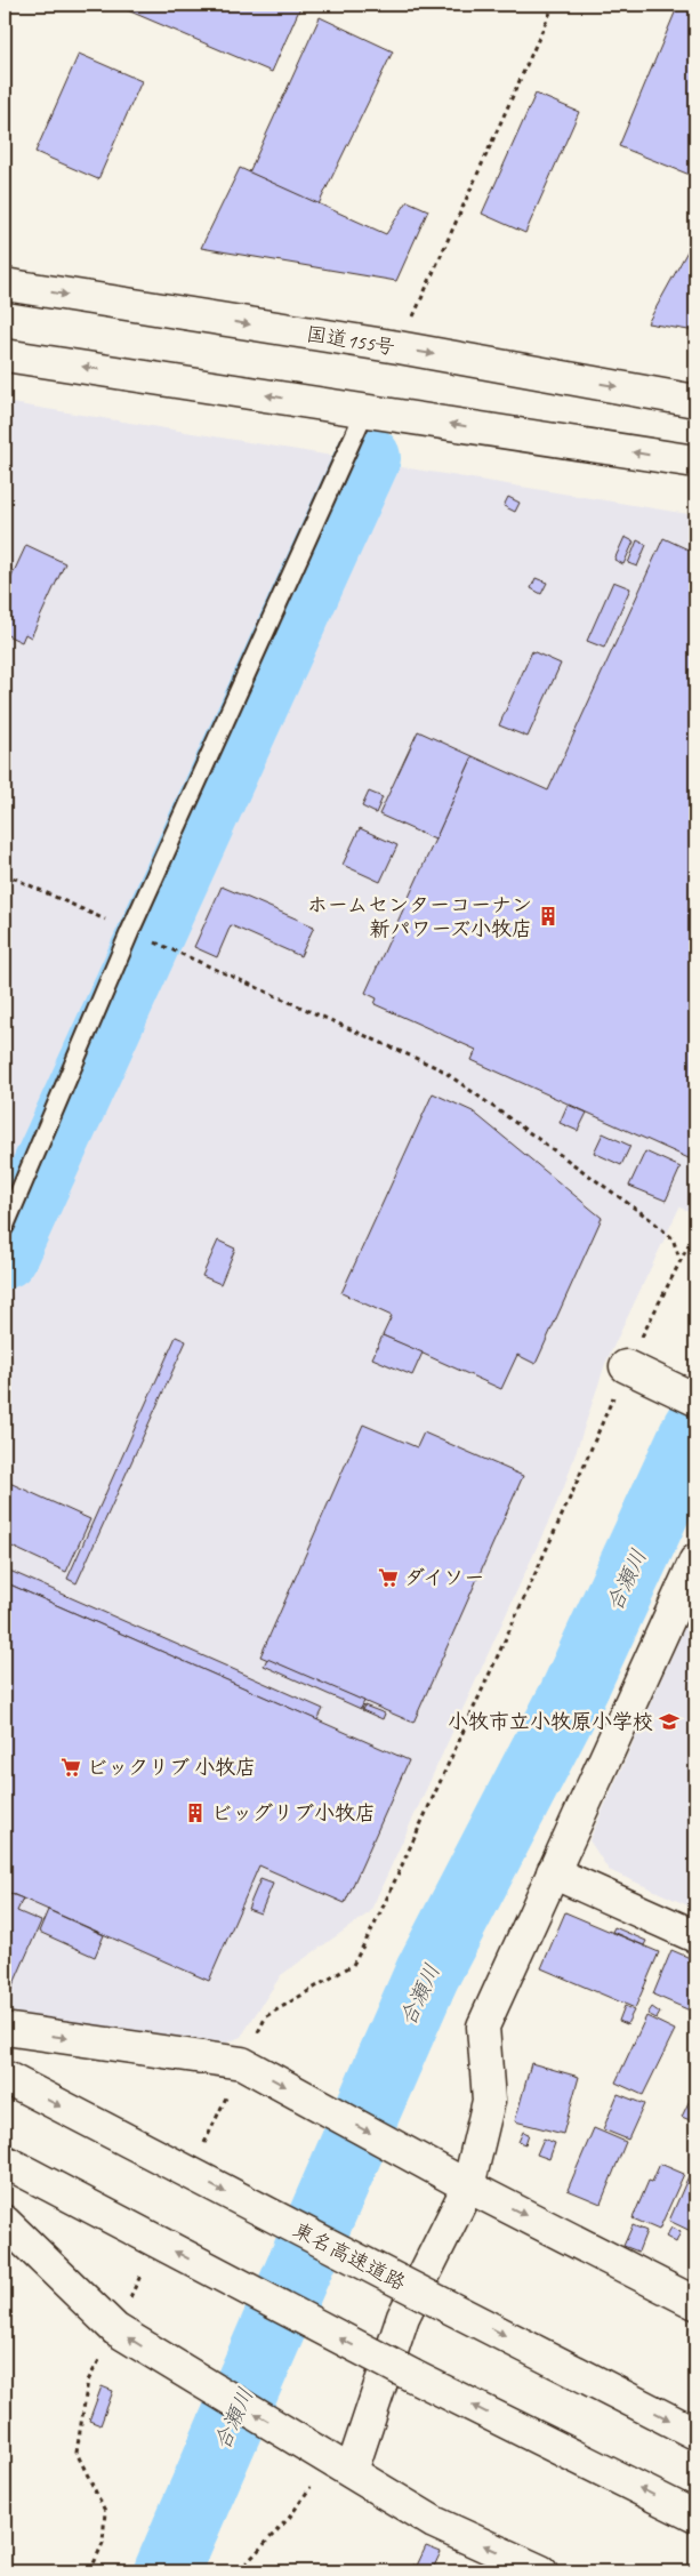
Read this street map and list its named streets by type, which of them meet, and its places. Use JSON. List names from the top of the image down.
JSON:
{
  "streets": {
    "main road": ["国道155号", "東名高速道路"]
  },
  "water": ["合瀬川"],
  "places": {
    "building": ["ホームセンターコーナン 新パワーズ小牧店", "ビッグリブ小牧店"],
    "supermarket": ["ダイソー", "ビックリブ 小牧店"],
    "school or university": ["小牧市立小牧原小学校"]
  }
}
